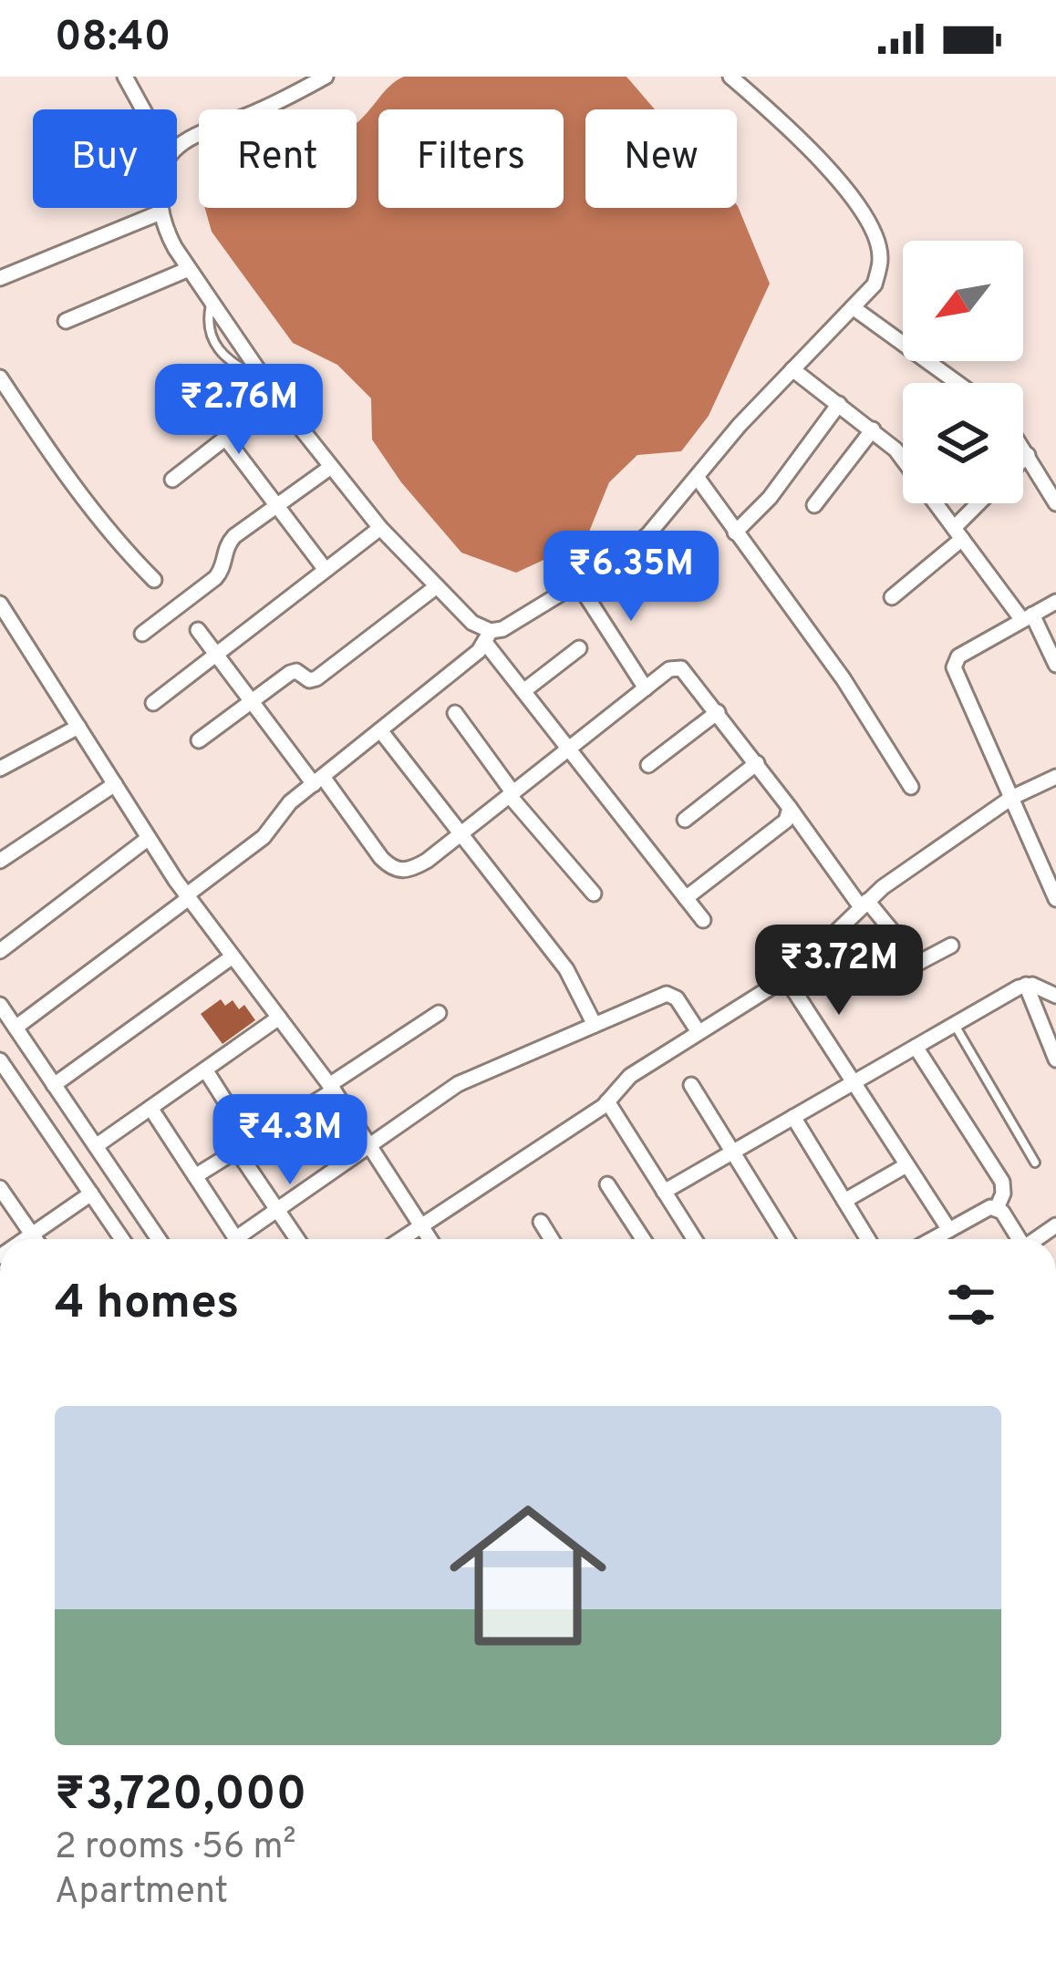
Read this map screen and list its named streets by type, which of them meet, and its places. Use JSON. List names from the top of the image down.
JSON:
{
  "north": "bottom left",
  "page": {
    "status": "08:40",
    "chip": [
      "Buy",
      "Rent",
      "Filters",
      "New"
    ],
    "price": [
      "₹2.76M",
      "₹6.35M",
      "₹3.72M",
      "₹4.3M"
    ],
    "heading": "4 homes",
    "list": [
      {
        "name": "₹3,720,000",
        "note": "2 rooms · 56 m² · Apartment"
      }
    ]
  }
}
